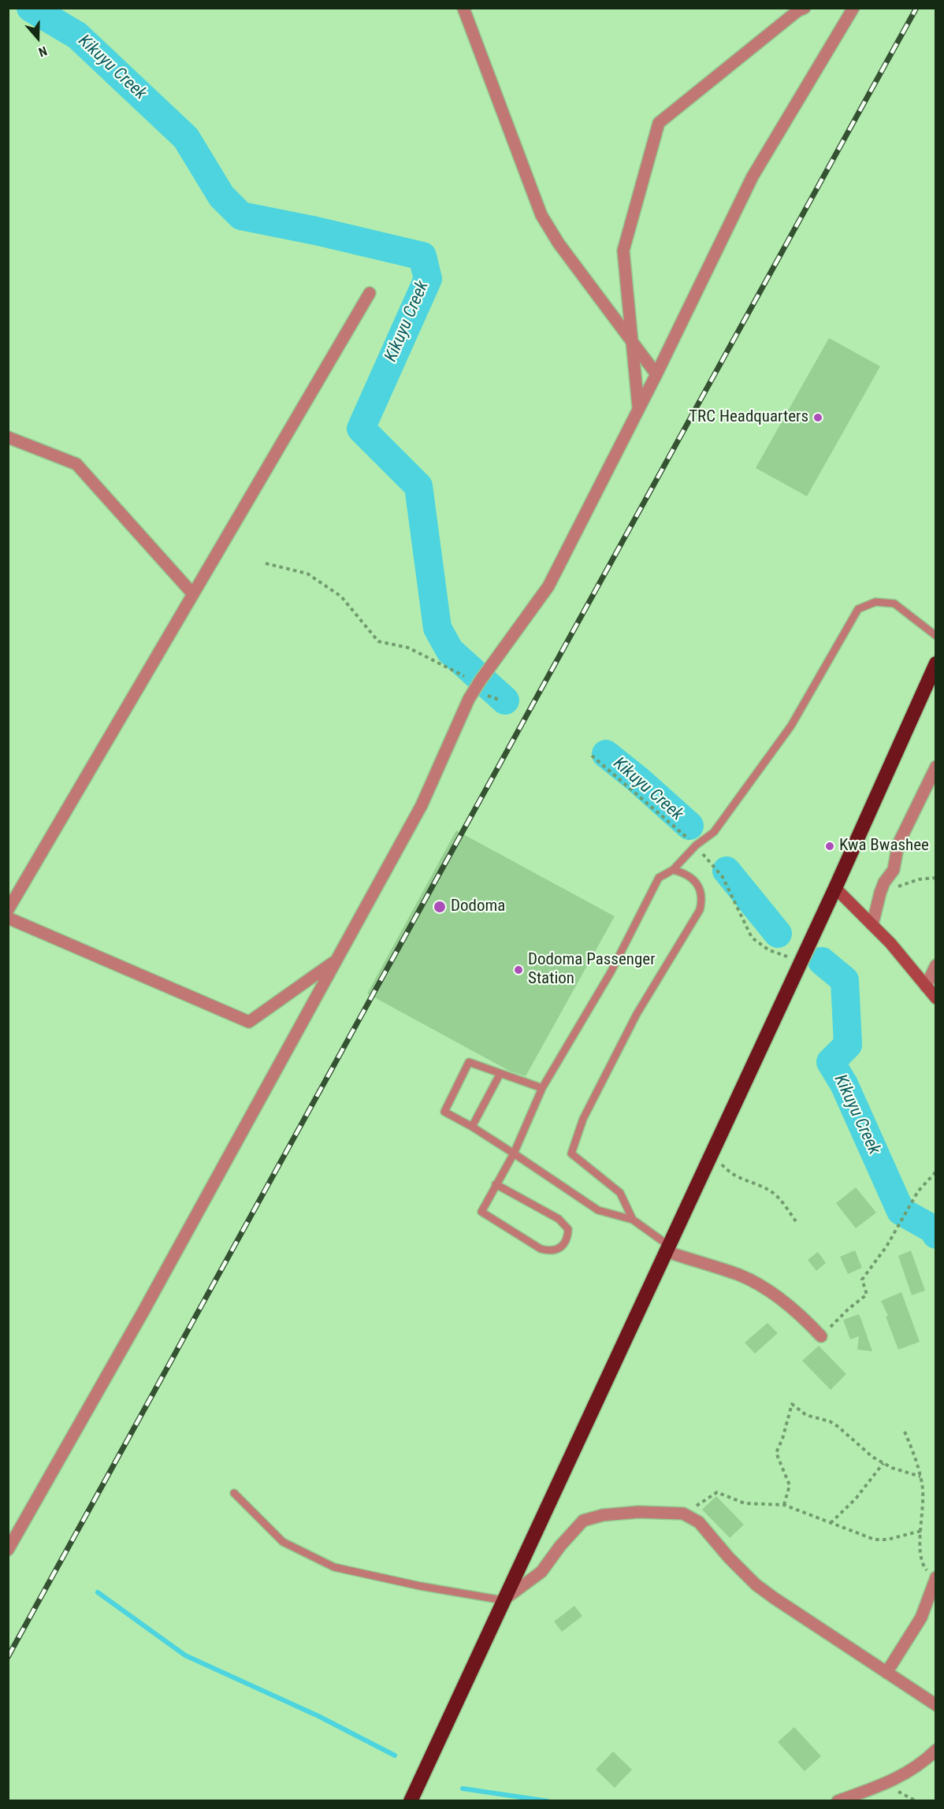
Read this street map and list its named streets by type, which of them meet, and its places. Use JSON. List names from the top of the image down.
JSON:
{
  "water": ["Kikuyu Creek"],
  "places": [
    "TRC Headquarters",
    "Kwa Bwashee",
    "Dodoma",
    "Dodoma Passenger Station"
  ],
  "north": "bottom"
}
